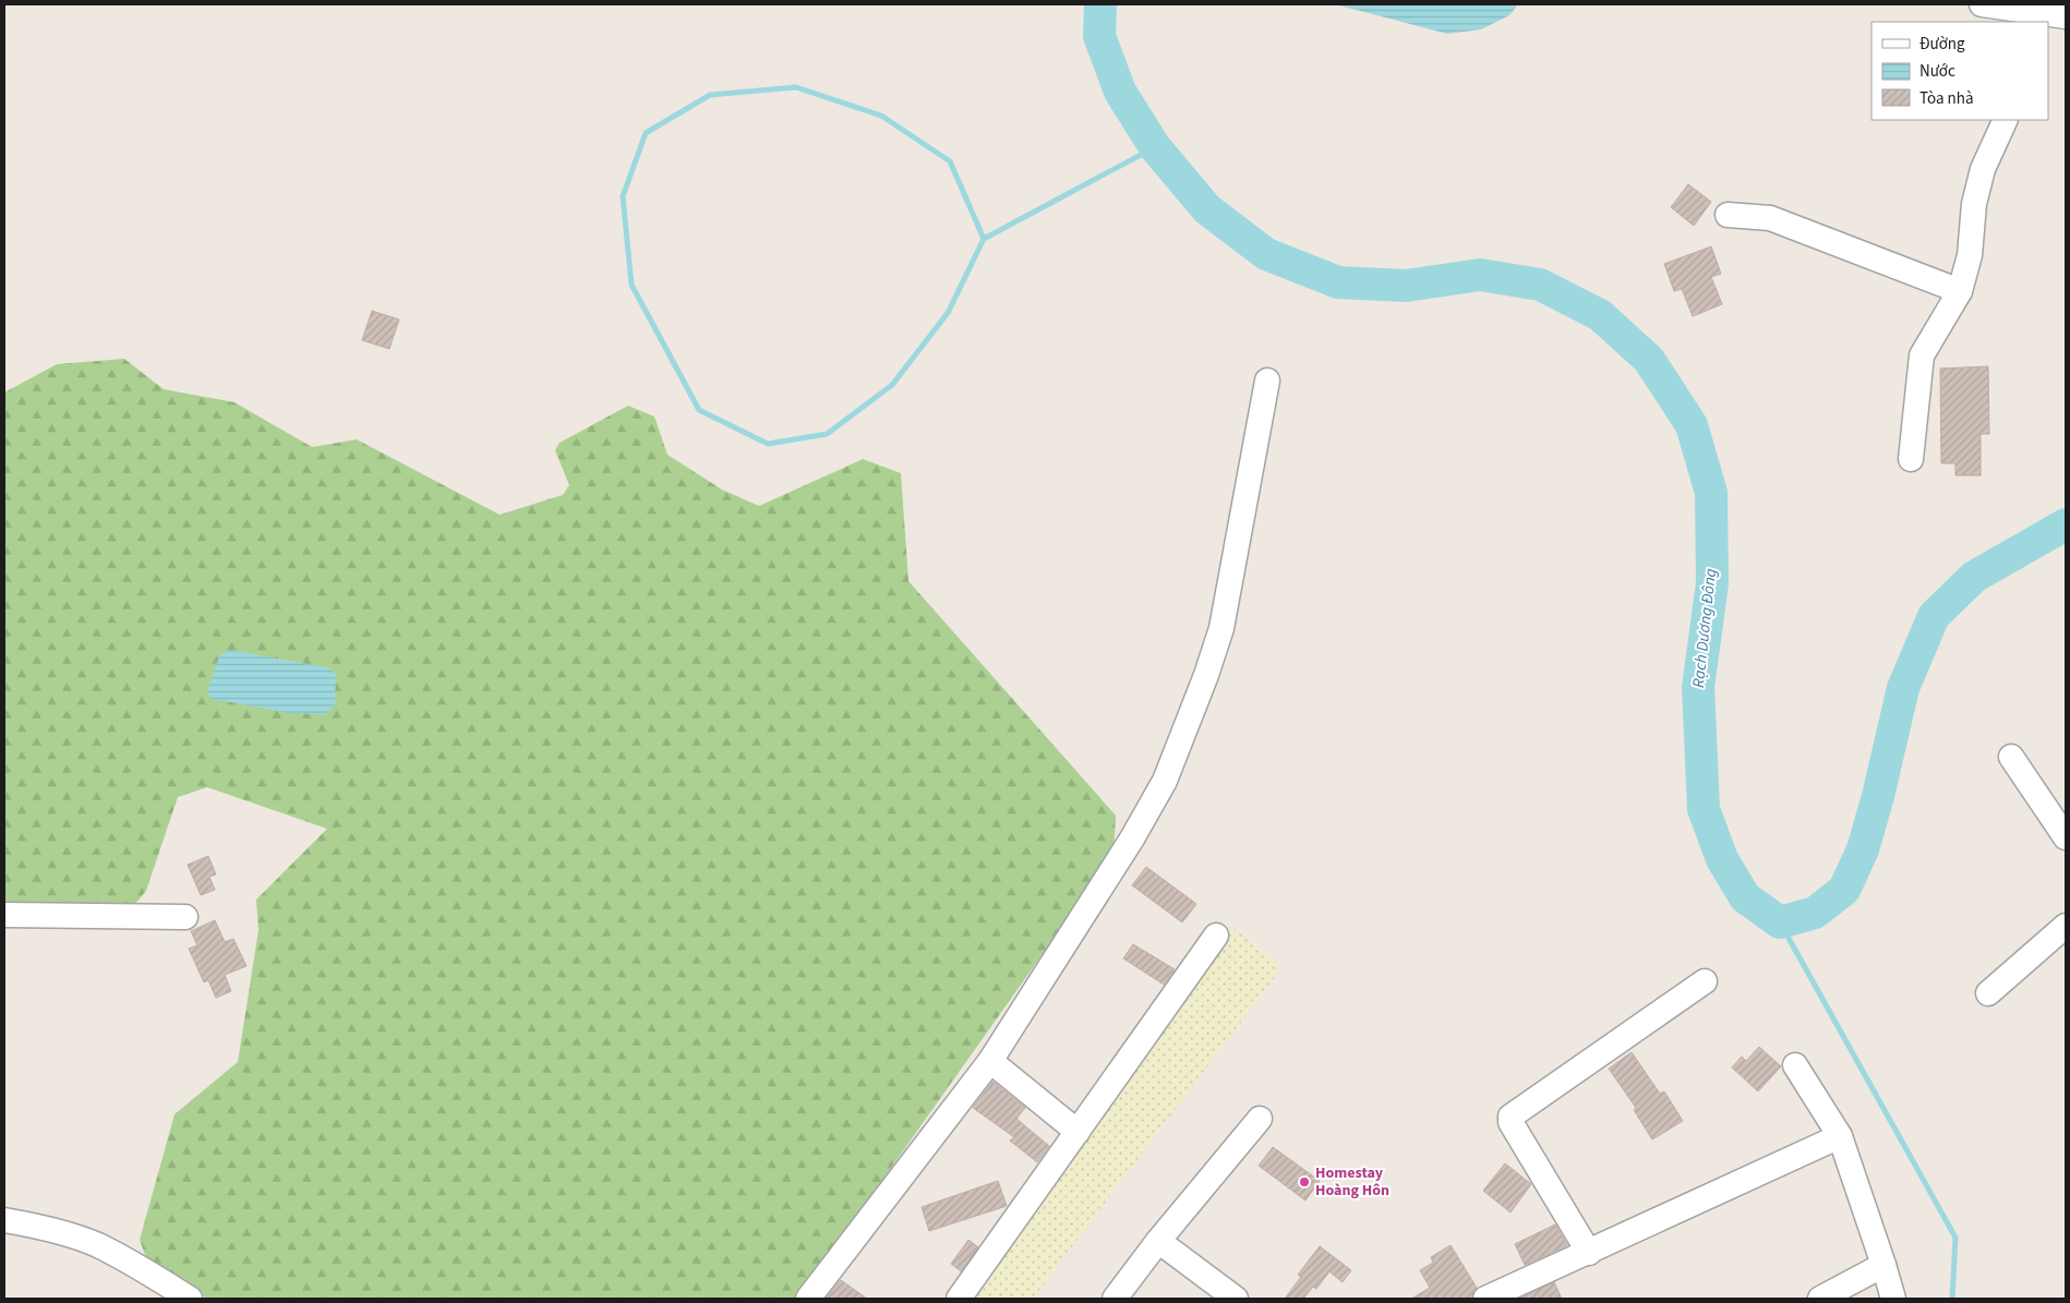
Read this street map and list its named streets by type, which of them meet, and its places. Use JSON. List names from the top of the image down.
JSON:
{
  "water": ["Rạch Dương Đông"],
  "places": ["Homestay Hoàng Hôn"],
  "legend": ["Đường", "Nước", "Tòa nhà"]
}
